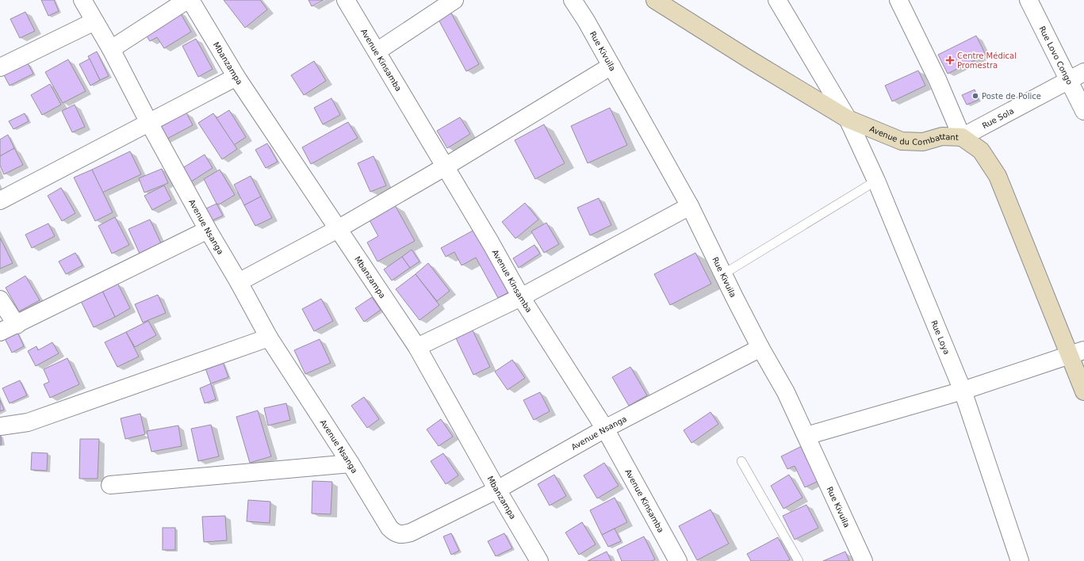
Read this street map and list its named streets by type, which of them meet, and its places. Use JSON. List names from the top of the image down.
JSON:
{
  "streets": {
    "street": [
      "Rue Kivuila",
      "Rue Lovo Congo",
      "Avenue Kinsamba",
      "Mbanzampa",
      "Rue Sola",
      "Avenue du Combattant",
      "Avenue Nsanga",
      "Rue Loya"
    ]
  },
  "crossings": [
    ["Rue Kivuila", "Avenue Nsanga"],
    ["Rue Lovo Congo", "Rue Sola"],
    ["Avenue Kinsamba", "Avenue Nsanga"],
    ["Mbanzampa", "Avenue Nsanga"],
    ["Rue Sola", "Avenue du Combattant"],
    ["Avenue du Combattant", "Rue Loya"]
  ],
  "places": {
    "health": ["Centre Médical Promestra"],
    "other": ["Poste de Police"]
  }
}
